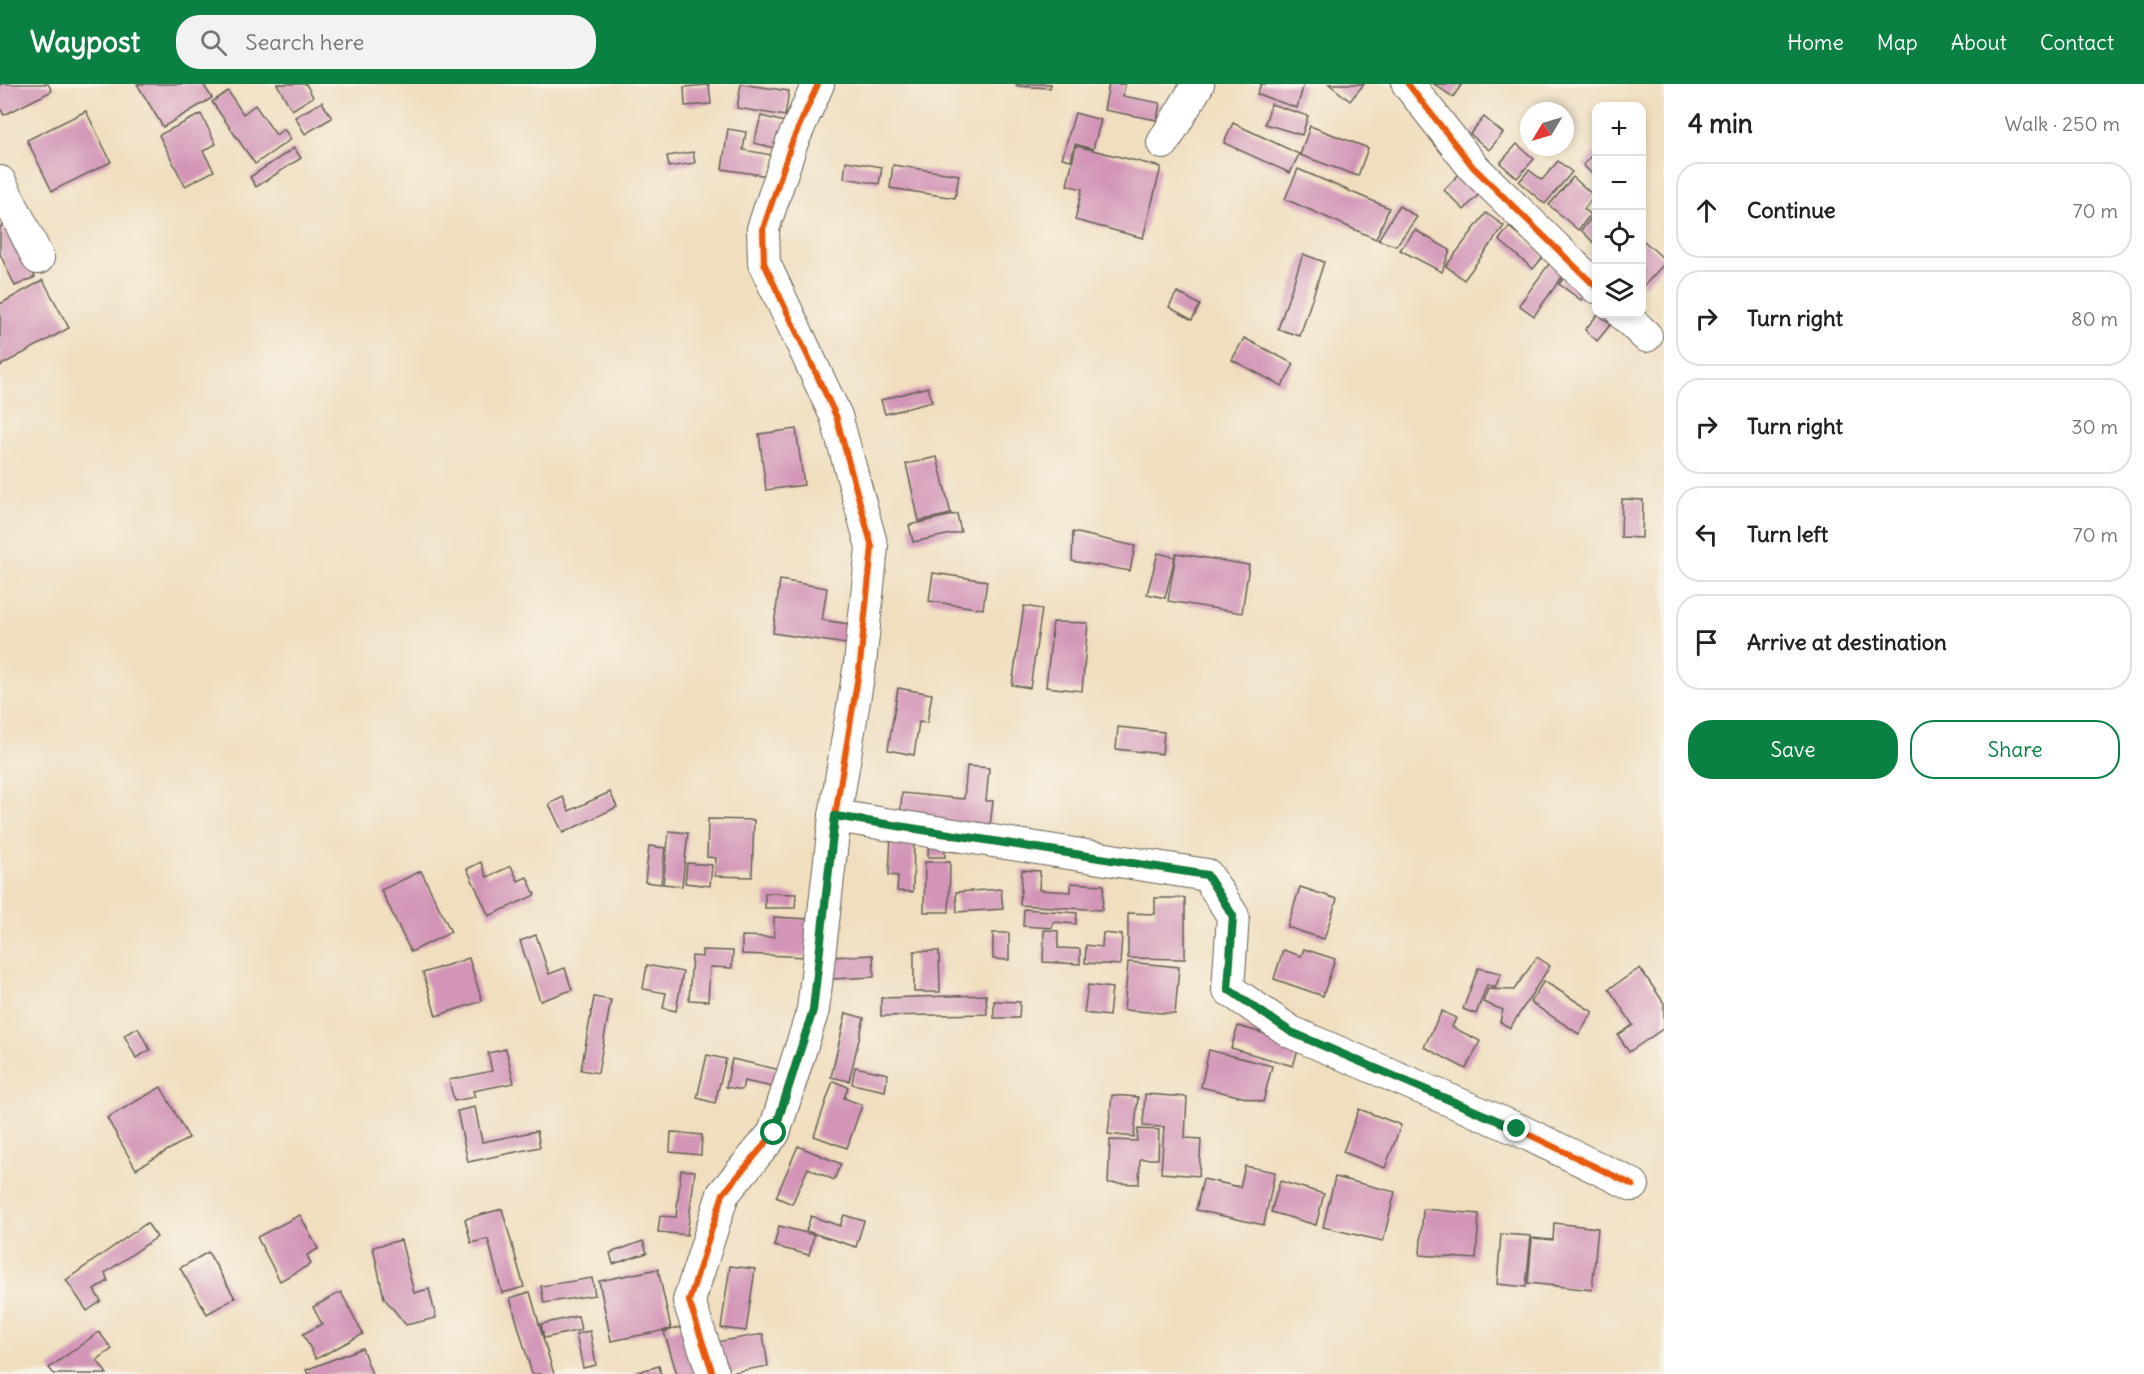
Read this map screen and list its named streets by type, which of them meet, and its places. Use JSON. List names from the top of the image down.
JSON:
{
  "north": "bottom left",
  "page": {
    "header": "Waypost",
    "search": "Search here",
    "nav": [
      "Home",
      "Map",
      "About",
      "Contact"
    ],
    "heading": ["4 min", "Walk · 250 m"],
    "map_buttons": ["+", "−"],
    "list": [
      ["Continue", "70 m"],
      ["Turn right", "80 m"],
      ["Turn right", "30 m"],
      ["Turn left", "70 m"],
      "Arrive at destination"
    ],
    "buttons": ["Save", "Share"]
  }
}
